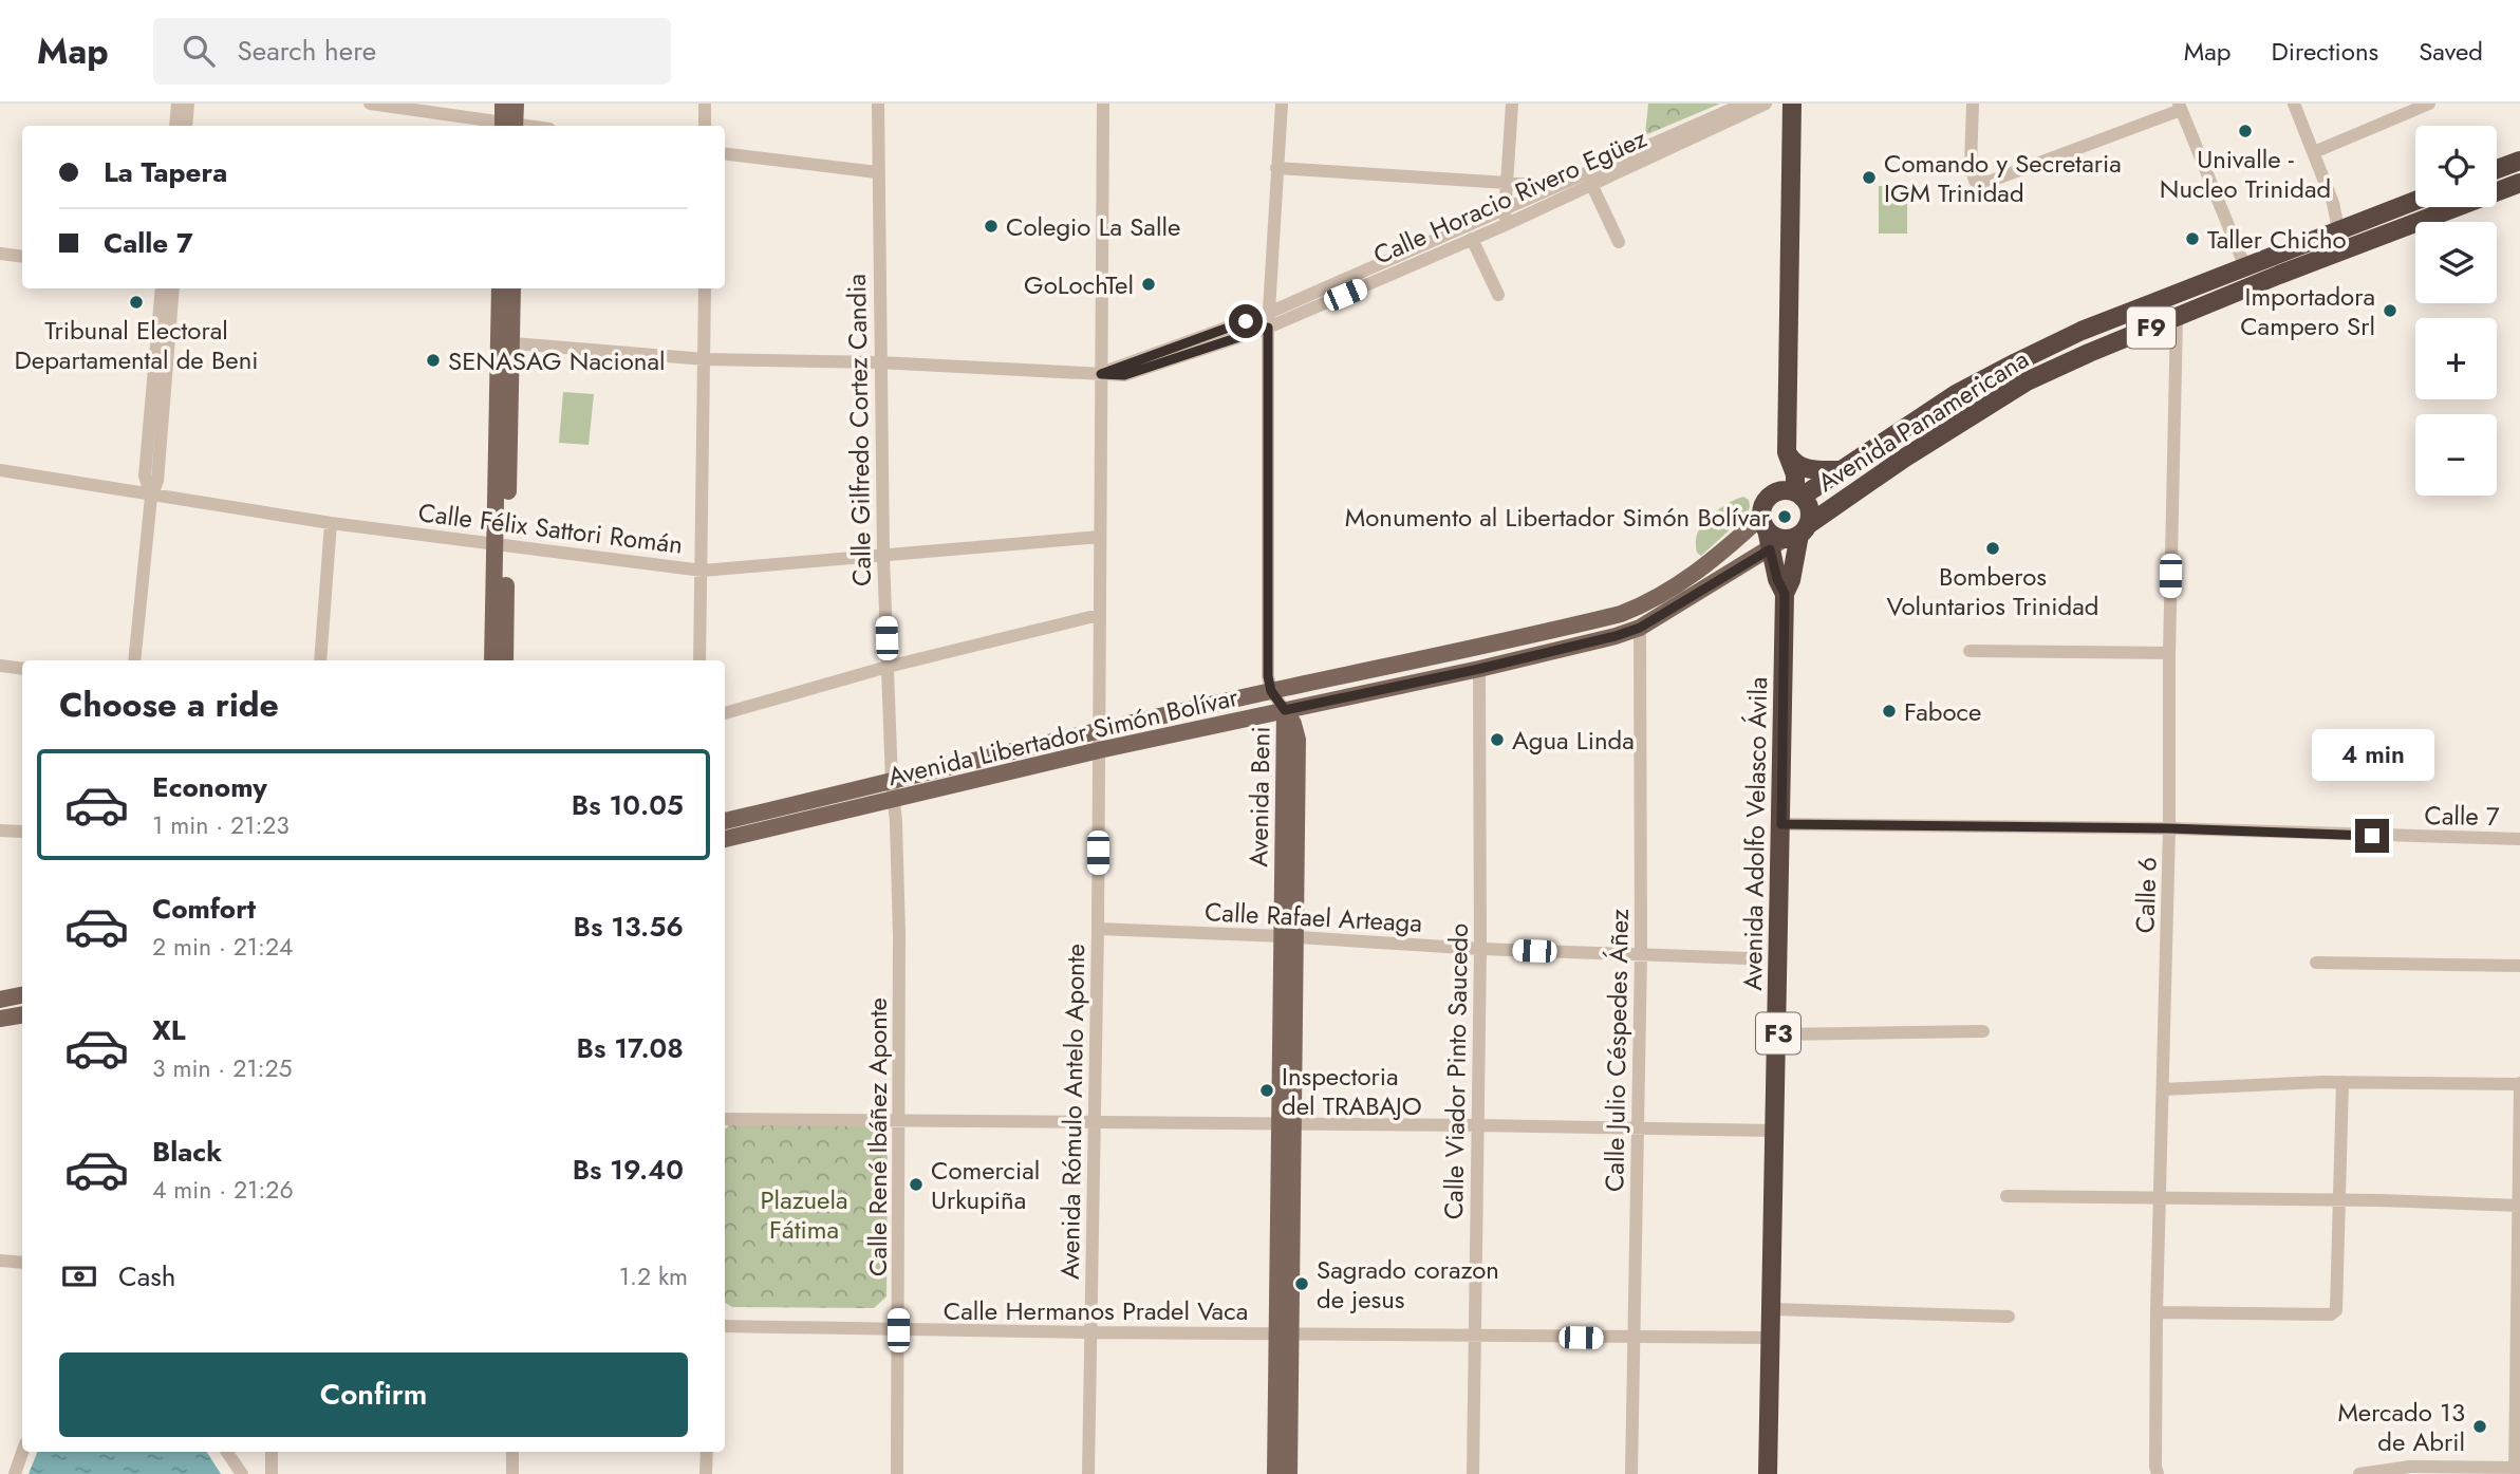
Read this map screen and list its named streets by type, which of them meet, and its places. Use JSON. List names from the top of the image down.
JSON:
{
  "streets": {
    "highway": [
      "F9",
      "Avenida Panamericana",
      "Avenida Adolfo Velasco Ávila",
      "F3"
    ],
    "main road": ["Avenida Libertador Simón Bolívar", "Avenida Beni"],
    "street": [
      "Calle Horacio Rivero Egüez",
      "Calle Gilfredo Cortez Candia",
      "Calle Félix Sattori Román",
      "Calle 7",
      "Calle 6",
      "Calle Rafael Arteaga",
      "Calle Julio Céspedes Áñez",
      "Calle Viador Pinto Saucedo",
      "Avenida Rómulo Antelo Aponte",
      "Calle René Ibáñez Aponte",
      "Calle Hermanos Pradel Vaca"
    ]
  },
  "crossings": [
    ["Calle Horacio Rivero Egüez", "Calle Gilfredo Cortez Candia"],
    ["Calle Horacio Rivero Egüez", "Avenida Rómulo Antelo Aponte"],
    ["Avenida Panamericana", "Avenida Libertador Simón Bolívar"],
    ["Avenida Panamericana", "Avenida Adolfo Velasco Ávila"],
    ["Avenida Panamericana", "Calle 6"],
    ["Calle Gilfredo Cortez Candia", "Calle Félix Sattori Román"],
    ["Calle Gilfredo Cortez Candia", "Avenida Libertador Simón Bolívar"],
    ["Calle Gilfredo Cortez Candia", "Calle René Ibáñez Aponte"],
    ["Calle Félix Sattori Román", "Avenida Rómulo Antelo Aponte"],
    ["Avenida Libertador Simón Bolívar", "Avenida Beni"],
    ["Avenida Libertador Simón Bolívar", "Avenida Adolfo Velasco Ávila"],
    ["Avenida Libertador Simón Bolívar", "Calle Julio Céspedes Áñez"],
    ["Avenida Libertador Simón Bolívar", "Calle Viador Pinto Saucedo"],
    ["Avenida Libertador Simón Bolívar", "Avenida Rómulo Antelo Aponte"],
    ["Avenida Libertador Simón Bolívar", "Calle René Ibáñez Aponte"],
    ["Avenida Beni", "Calle Rafael Arteaga"],
    ["Avenida Beni", "Calle Hermanos Pradel Vaca"],
    ["Calle 7", "Avenida Adolfo Velasco Ávila"],
    ["Calle 7", "Calle 6"],
    ["Avenida Adolfo Velasco Ávila", "Calle Hermanos Pradel Vaca"],
    ["Calle Rafael Arteaga", "Calle Julio Céspedes Áñez"],
    ["Calle Rafael Arteaga", "Calle Viador Pinto Saucedo"],
    ["Calle Rafael Arteaga", "Avenida Rómulo Antelo Aponte"],
    ["Calle Julio Céspedes Áñez", "Calle Hermanos Pradel Vaca"],
    ["Calle Viador Pinto Saucedo", "Calle Hermanos Pradel Vaca"],
    ["Avenida Rómulo Antelo Aponte", "Calle Hermanos Pradel Vaca"],
    ["Calle René Ibáñez Aponte", "Calle Hermanos Pradel Vaca"]
  ],
  "parks": ["Plazuela Fátima"],
  "places": [
    "Univalle - Nucleo Trinidad",
    "Comando y Secretaria IGM Trinidad",
    "Colegio La Salle",
    "Taller Chicho",
    "GoLochTel",
    "Tribunal Electoral Departamental de Beni",
    "Importadora Campero Srl",
    "SENASAG Nacional",
    "Monumento al Libertador Simón Bolívar",
    "Bomberos Voluntarios Trinidad",
    "Faboce",
    "Agua Linda",
    "Inspectoria del TRABAJO",
    "Comercial Urkupiña",
    "Sagrado corazon de jesus",
    "Mercado 13 de Abril"
  ],
  "page": {
    "header": "Map",
    "search": "Search here",
    "nav": ["Map", "Directions", "Saved"],
    "map_buttons": ["+", "−"],
    "banner": ["La Tapera", "Calle 7"],
    "heading": "Choose a ride",
    "bubble": "4 min",
    "list": [
      {
        "name": "Economy",
        "note": "1 min · 21:23",
        "value": "Bs 10.05"
      },
      {
        "name": "Comfort",
        "note": "2 min · 21:24",
        "value": "Bs 13.56"
      },
      {
        "name": "XL",
        "note": "3 min · 21:25",
        "value": "Bs 17.08"
      },
      {
        "name": "Black",
        "note": "4 min · 21:26",
        "value": "Bs 19.40"
      }
    ],
    "pay": ["Cash", "1.2 km"],
    "buttons": "Confirm"
  }
}
